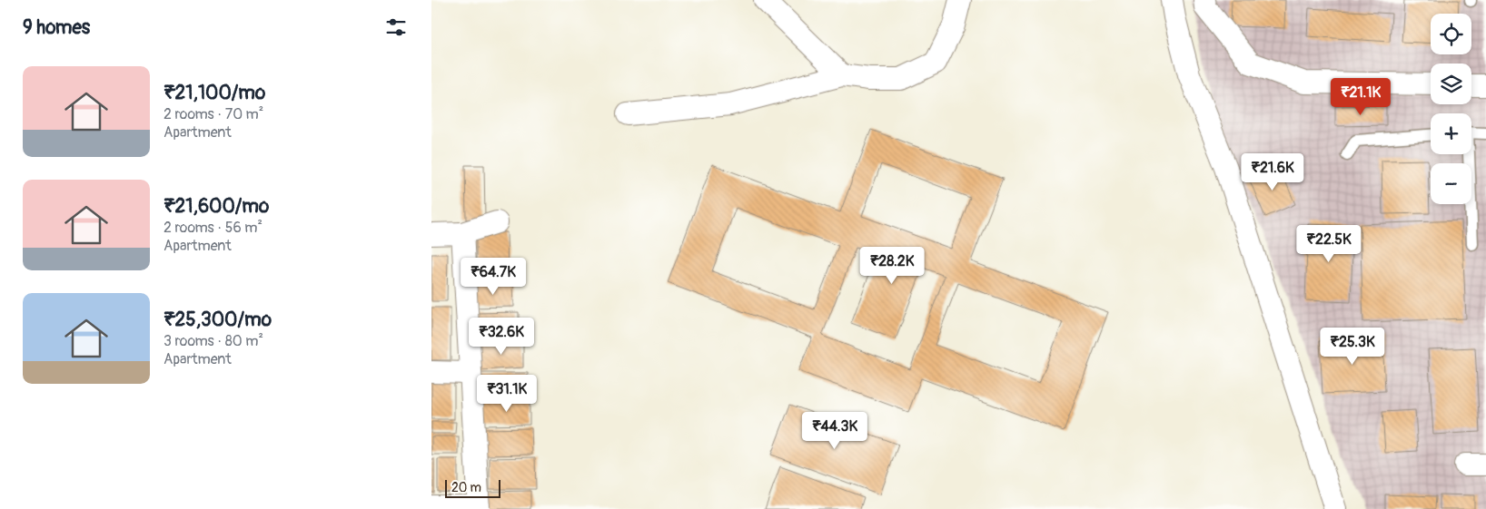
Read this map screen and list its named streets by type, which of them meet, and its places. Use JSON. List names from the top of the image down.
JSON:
{
  "scale_bar": "20 m",
  "page": {
    "heading": "9 homes",
    "map_buttons": ["+", "−"],
    "list": [
      {
        "name": "₹21,100/mo",
        "note": "2 rooms · 70 m² · Apartment"
      },
      {
        "name": "₹21,600/mo",
        "note": "2 rooms · 56 m² · Apartment"
      },
      {
        "name": "₹25,300/mo",
        "note": "3 rooms · 80 m² · Apartment"
      }
    ],
    "price": [
      "₹21.1K",
      "₹21.6K",
      "₹22.5K",
      "₹28.2K",
      "₹64.7K",
      "₹32.6K",
      "₹25.3K",
      "₹31.1K",
      "₹44.3K"
    ],
    "scale": "20 m"
  }
}
